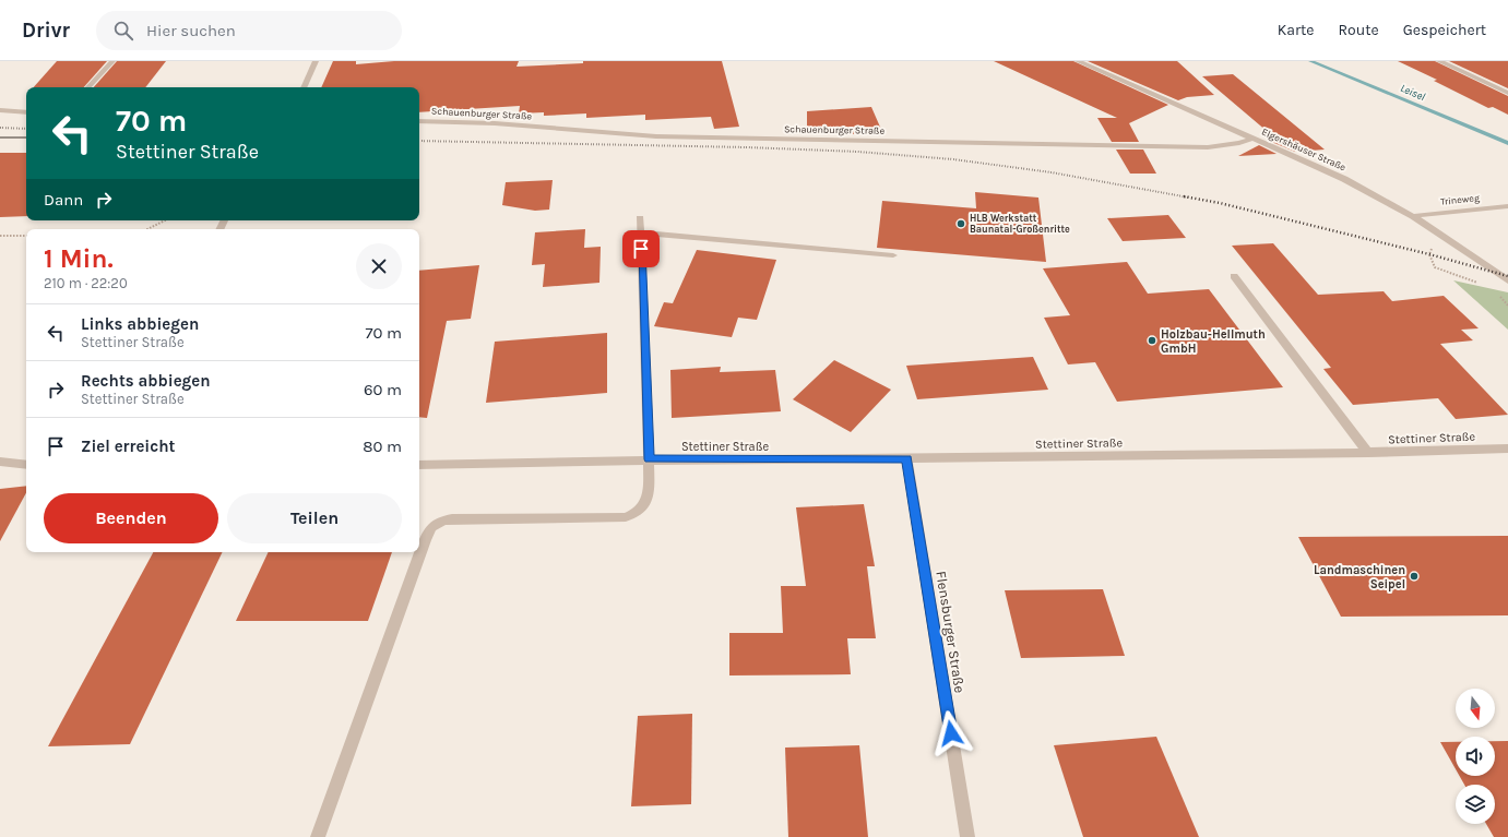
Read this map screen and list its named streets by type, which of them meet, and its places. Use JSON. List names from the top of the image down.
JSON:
{
  "streets": {
    "street": [
      "Schauenburger Straße",
      "Elgershäuser Straße",
      "Trineweg",
      "Stettiner Straße",
      "Flensburger Straße"
    ]
  },
  "crossings": [
    ["Schauenburger Straße", "Elgershäuser Straße"],
    ["Elgershäuser Straße", "Trineweg"],
    ["Stettiner Straße", "Flensburger Straße"]
  ],
  "water": ["Leisel"],
  "places": ["HLB Werkstatt Baunatal-Großenritte", "Holzbau-Hellmuth GmbH", "Landmaschinen Seipel"],
  "north": "bottom",
  "page": {
    "header": "Drivr",
    "search": "Hier suchen",
    "nav": ["Karte", "Route", "Gespeichert"],
    "turn": ["70 m", "Stettiner Straße"],
    "then": "Dann",
    "heading": ["1 Min.", "210 m · 22:20"],
    "list": [
      {
        "name": "Links abbiegen",
        "note": "Stettiner Straße",
        "value": "70 m"
      },
      {
        "name": "Rechts abbiegen",
        "note": "Stettiner Straße",
        "value": "60 m"
      },
      {
        "name": "Ziel erreicht",
        "value": "80 m"
      }
    ],
    "buttons": ["Beenden", "Teilen"]
  }
}
